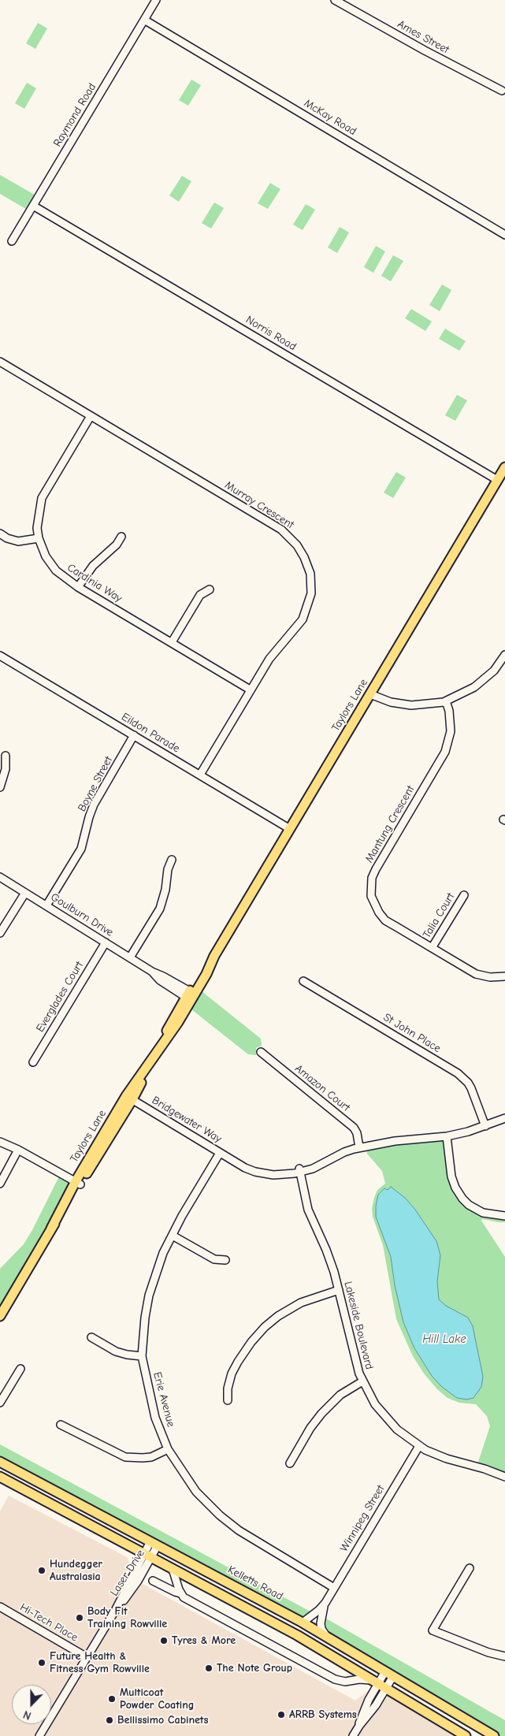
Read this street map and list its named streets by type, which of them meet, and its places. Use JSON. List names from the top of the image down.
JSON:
{
  "streets": {
    "main road": ["Taylors Lane", "Kelletts Road"],
    "street": [
      "Ames Street",
      "Raymond Road",
      "McKay Road",
      "Norris Road",
      "Murray Crescent",
      "Cardinia Way",
      "Eildon Parade",
      "Boyne Street",
      "Mantung Crescent",
      "Goulburn Drive",
      "Talia Court",
      "Everglades Court",
      "St John Place",
      "Amazon Court",
      "Bridgewater Way",
      "Lakeside Boulevard",
      "Erie Avenue",
      "Winnipeg Street",
      "Laser Drive",
      "Hi-Tech Place"
    ]
  },
  "crossings": [
    ["Raymond Road", "McKay Road"],
    ["Raymond Road", "Norris Road"],
    ["Norris Road", "Taylors Lane"],
    ["Murray Crescent", "Cardinia Way"],
    ["Murray Crescent", "Eildon Parade"],
    ["Taylors Lane", "Eildon Parade"],
    ["Taylors Lane", "Goulburn Drive"],
    ["Taylors Lane", "Bridgewater Way"],
    ["Eildon Parade", "Boyne Street"],
    ["Boyne Street", "Goulburn Drive"],
    ["Mantung Crescent", "Talia Court"],
    ["Goulburn Drive", "Everglades Court"],
    ["St John Place", "Bridgewater Way"],
    ["Amazon Court", "Bridgewater Way"],
    ["Bridgewater Way", "Lakeside Boulevard"],
    ["Bridgewater Way", "Erie Avenue"],
    ["Lakeside Boulevard", "Winnipeg Street"],
    ["Erie Avenue", "Winnipeg Street"],
    ["Winnipeg Street", "Kelletts Road"],
    ["Laser Drive", "Kelletts Road"],
    ["Laser Drive", "Hi-Tech Place"]
  ],
  "water": ["Hill Lake"],
  "places": [
    "Hundegger Australasia",
    "Body Fit Training Rowville",
    "Tyres & More",
    "Future Health & Fitness Gym Rowville",
    "The Note Group",
    "Multicoat Powder Coating",
    "ARRB Systems",
    "Bellissimo Cabinets"
  ],
  "north": "bottom"
}
